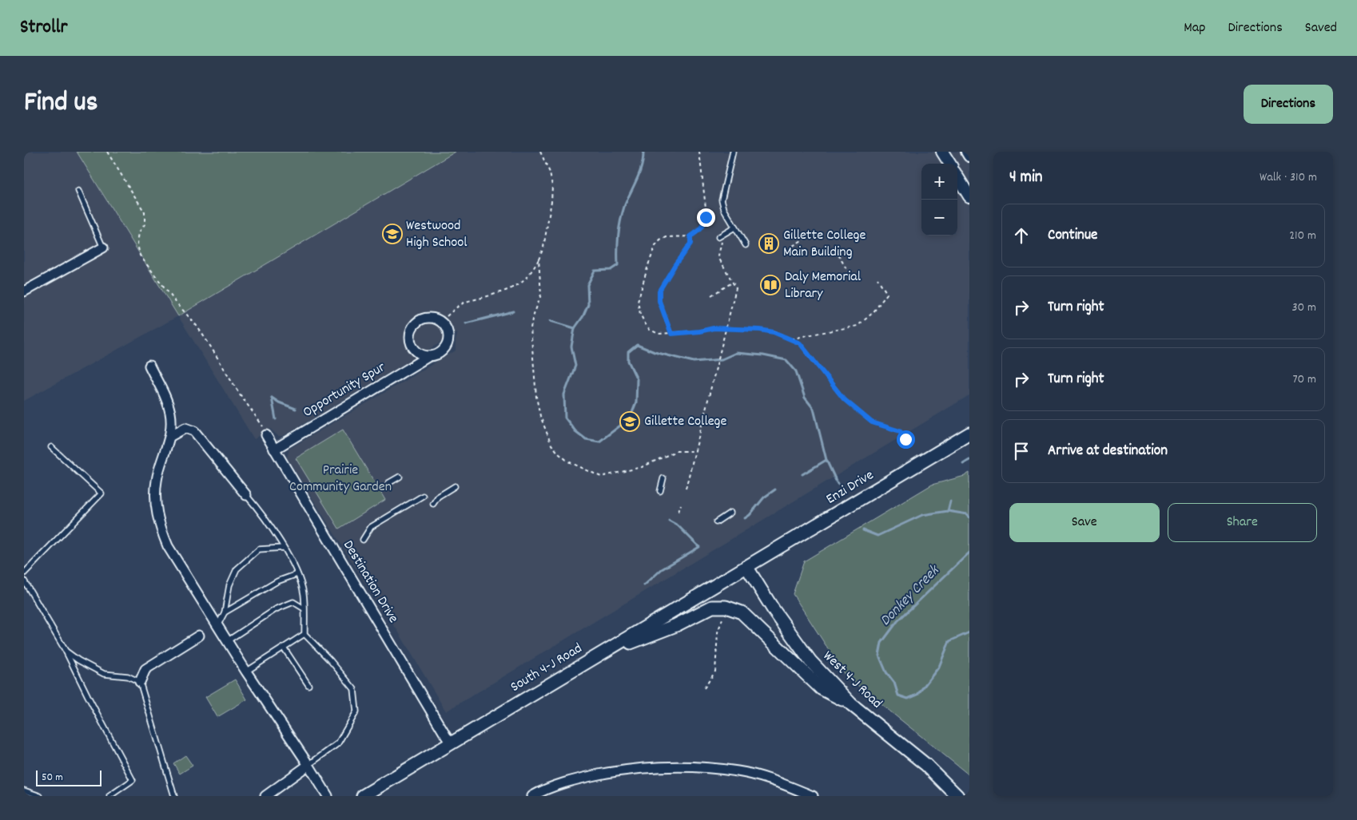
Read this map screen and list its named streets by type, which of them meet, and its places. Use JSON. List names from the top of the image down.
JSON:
{
  "streets": {
    "main road": ["Enzi Drive", "South 4-J Road", "West 4-J Road"],
    "street": ["Opportunity Spur", "Destination Drive"]
  },
  "crossings": [
    ["Opportunity Spur", "Destination Drive"],
    ["Enzi Drive", "South 4-J Road"],
    ["Enzi Drive", "West 4-J Road"],
    ["Destination Drive", "South 4-J Road"],
    ["South 4-J Road", "West 4-J Road"]
  ],
  "water": ["Donkey Creek"],
  "parks": ["Prairie Community Garden"],
  "places": {
    "school or university": ["Westwood High School", "Gillette College"],
    "building": ["Gillette College Main Building"],
    "library": ["Daly Memorial Library"]
  },
  "scale_bar": "50 m",
  "page": {
    "header": "Strollr",
    "nav": ["Map", "Directions", "Saved"],
    "title": "Find us",
    "buttons": [
      "Directions",
      ["Save", "Share"]
    ],
    "heading": ["4 min", "Walk · 310 m"],
    "map_buttons": ["+", "−"],
    "list": [
      ["Continue", "210 m"],
      ["Turn right", "30 m"],
      ["Turn right", "70 m"],
      "Arrive at destination"
    ],
    "scale": "50 m"
  }
}
